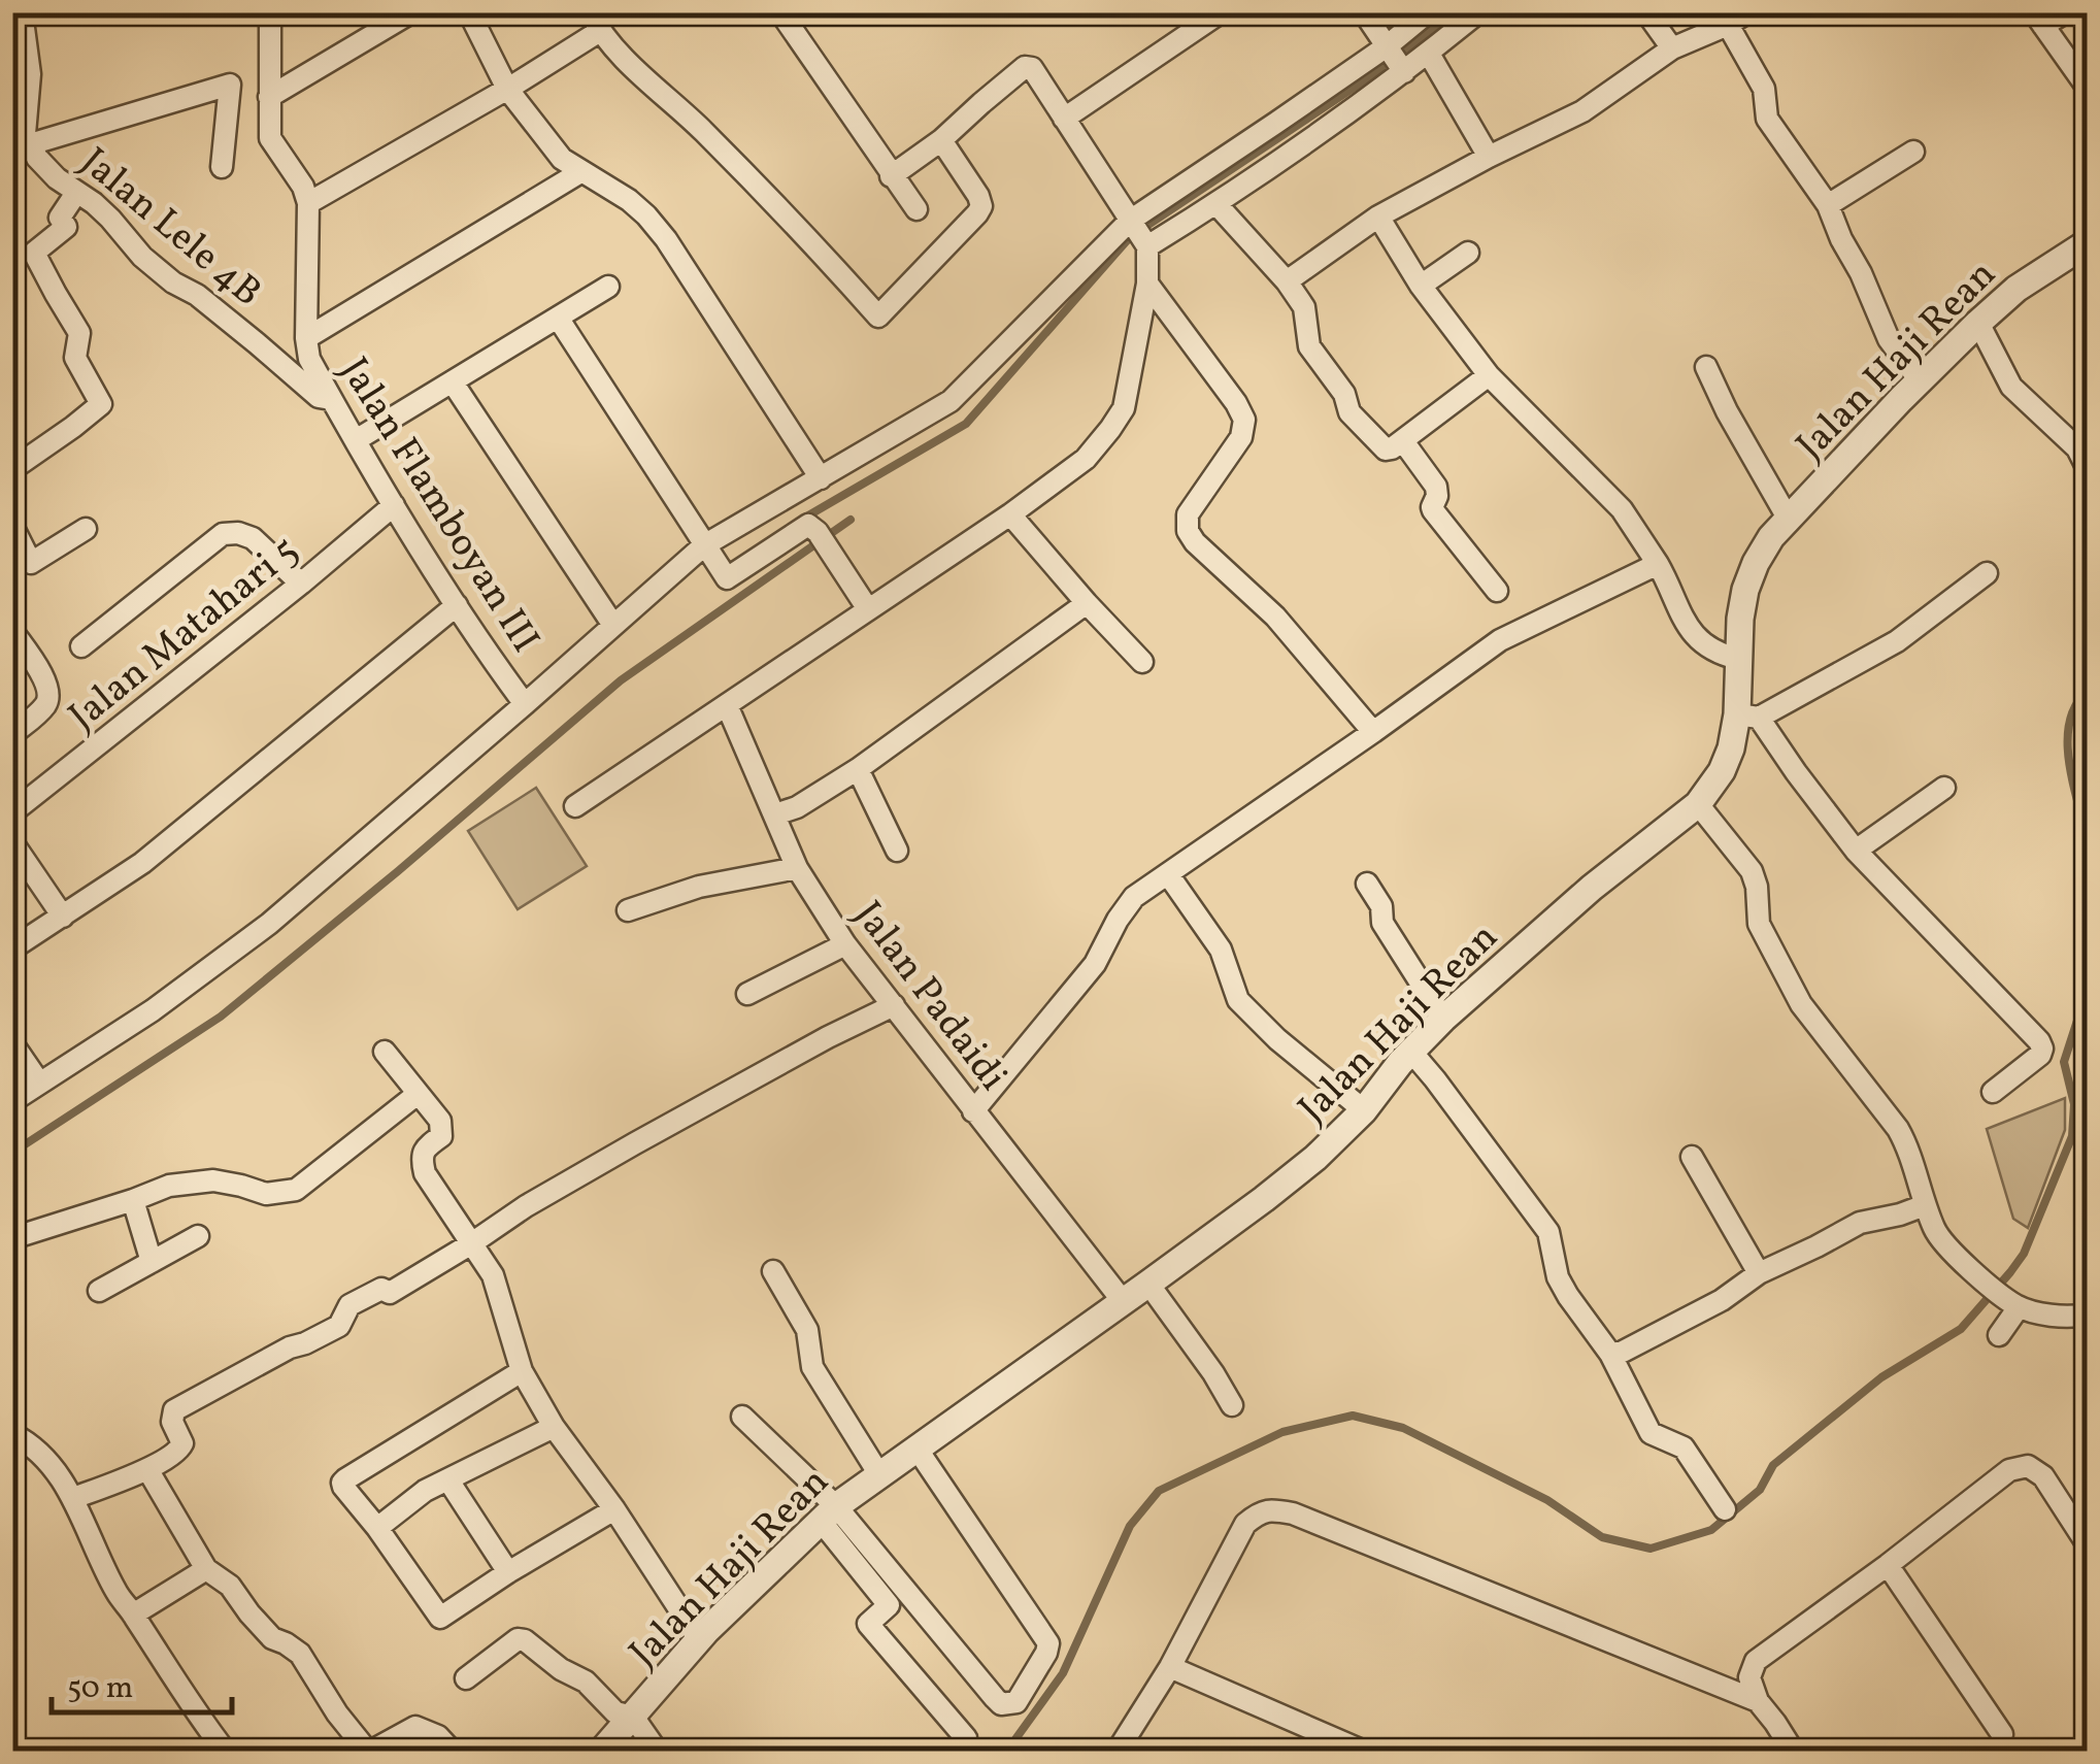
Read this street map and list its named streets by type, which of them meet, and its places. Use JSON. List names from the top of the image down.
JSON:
{
  "streets": {
    "street": [
      "Jalan Lele 4B",
      "Jalan Haji Rean",
      "Jalan Flamboyan III",
      "Jalan Matahari 5",
      "Jalan Padaidi"
    ]
  },
  "crossings": [
    ["Jalan Lele 4B", "Jalan Flamboyan III"],
    ["Jalan Haji Rean", "Jalan Padaidi"],
    ["Jalan Flamboyan III", "Jalan Matahari 5"]
  ],
  "scale_bar": "50 m"
}
